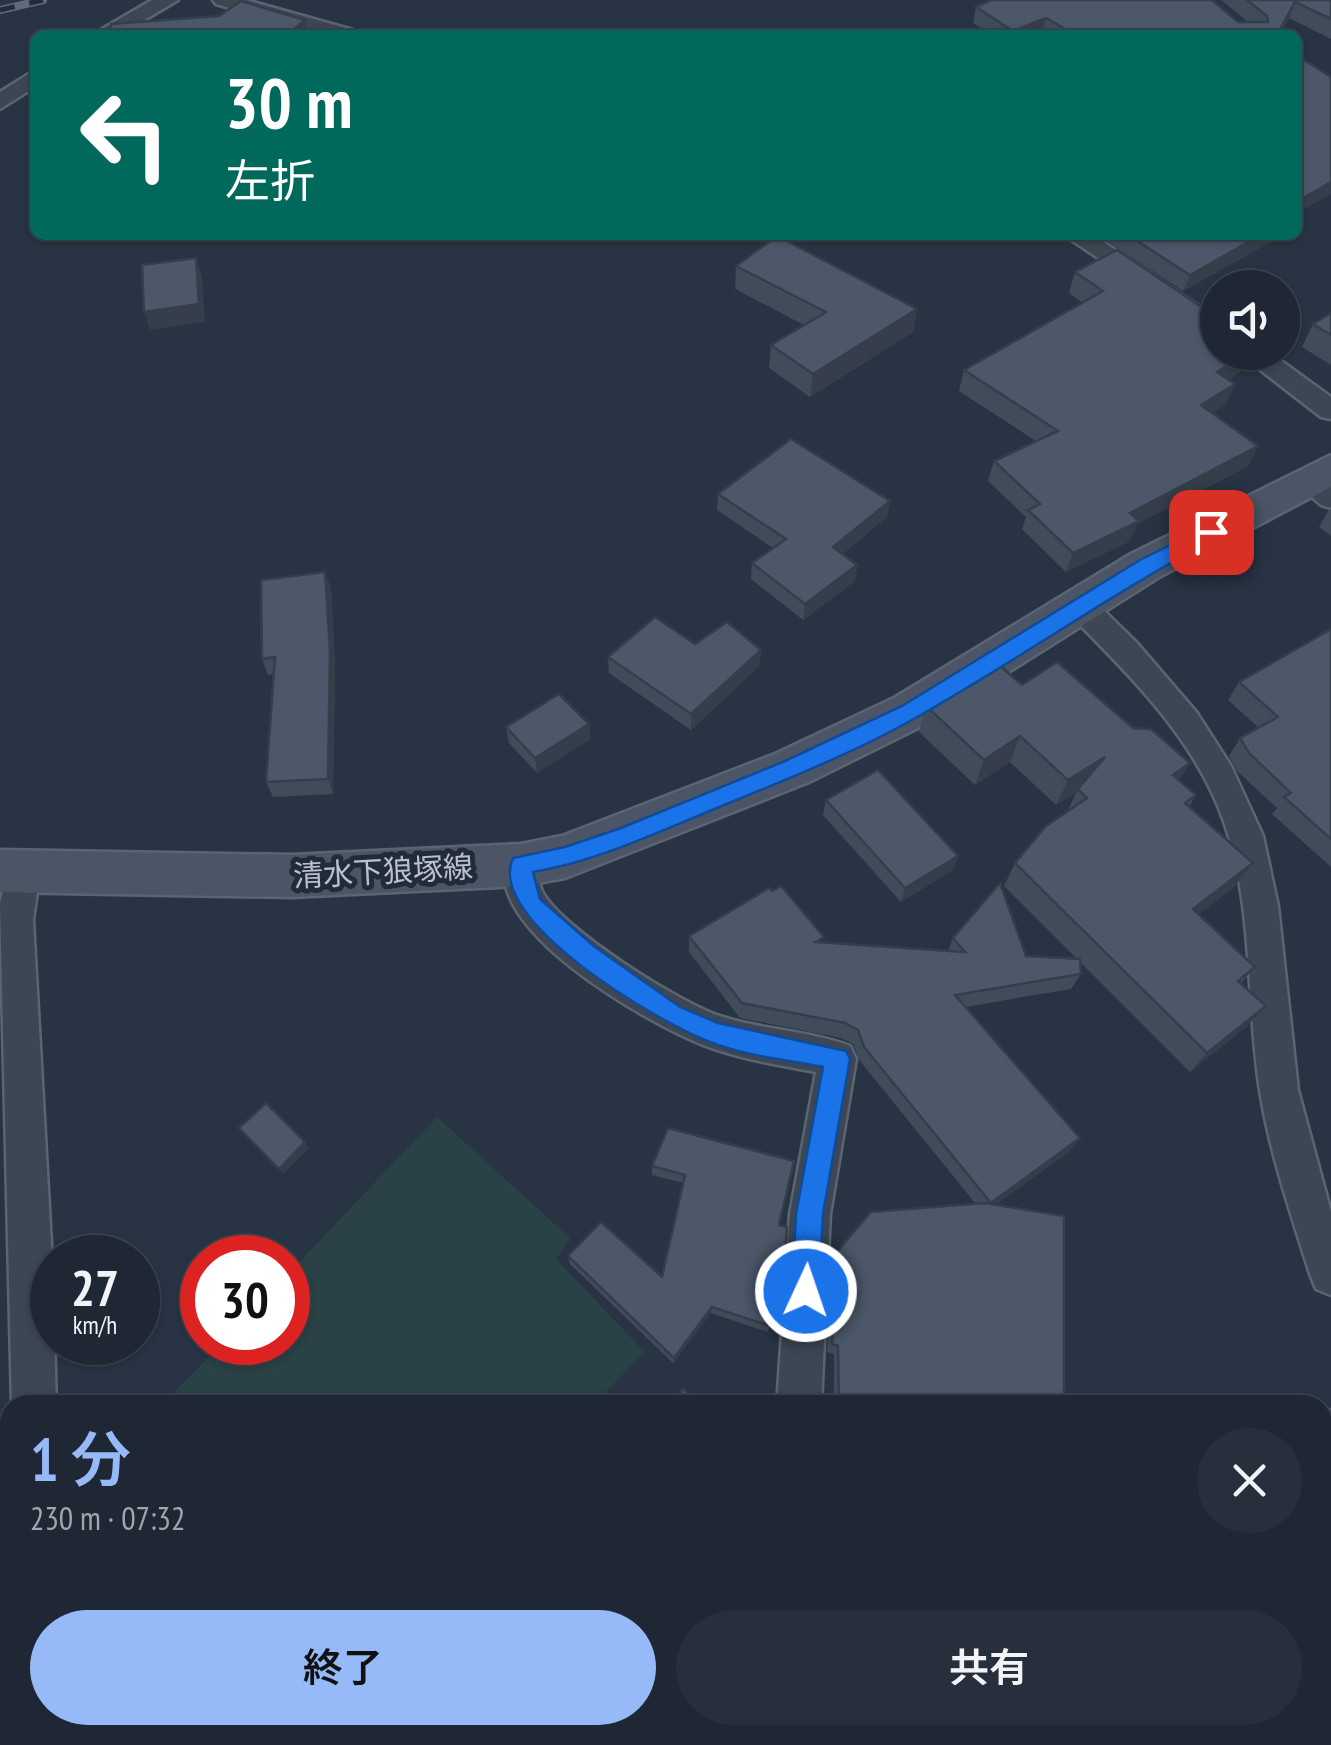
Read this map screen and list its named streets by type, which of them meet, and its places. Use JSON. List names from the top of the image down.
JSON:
{
  "streets": {
    "main road": ["清水下狼塚線"]
  },
  "page": {
    "turn": ["30 m", "左折"],
    "speed": "27 km/h",
    "limit": "30",
    "heading": ["1 分", "230 m · 07:32"],
    "buttons": ["終了", "共有"]
  }
}
